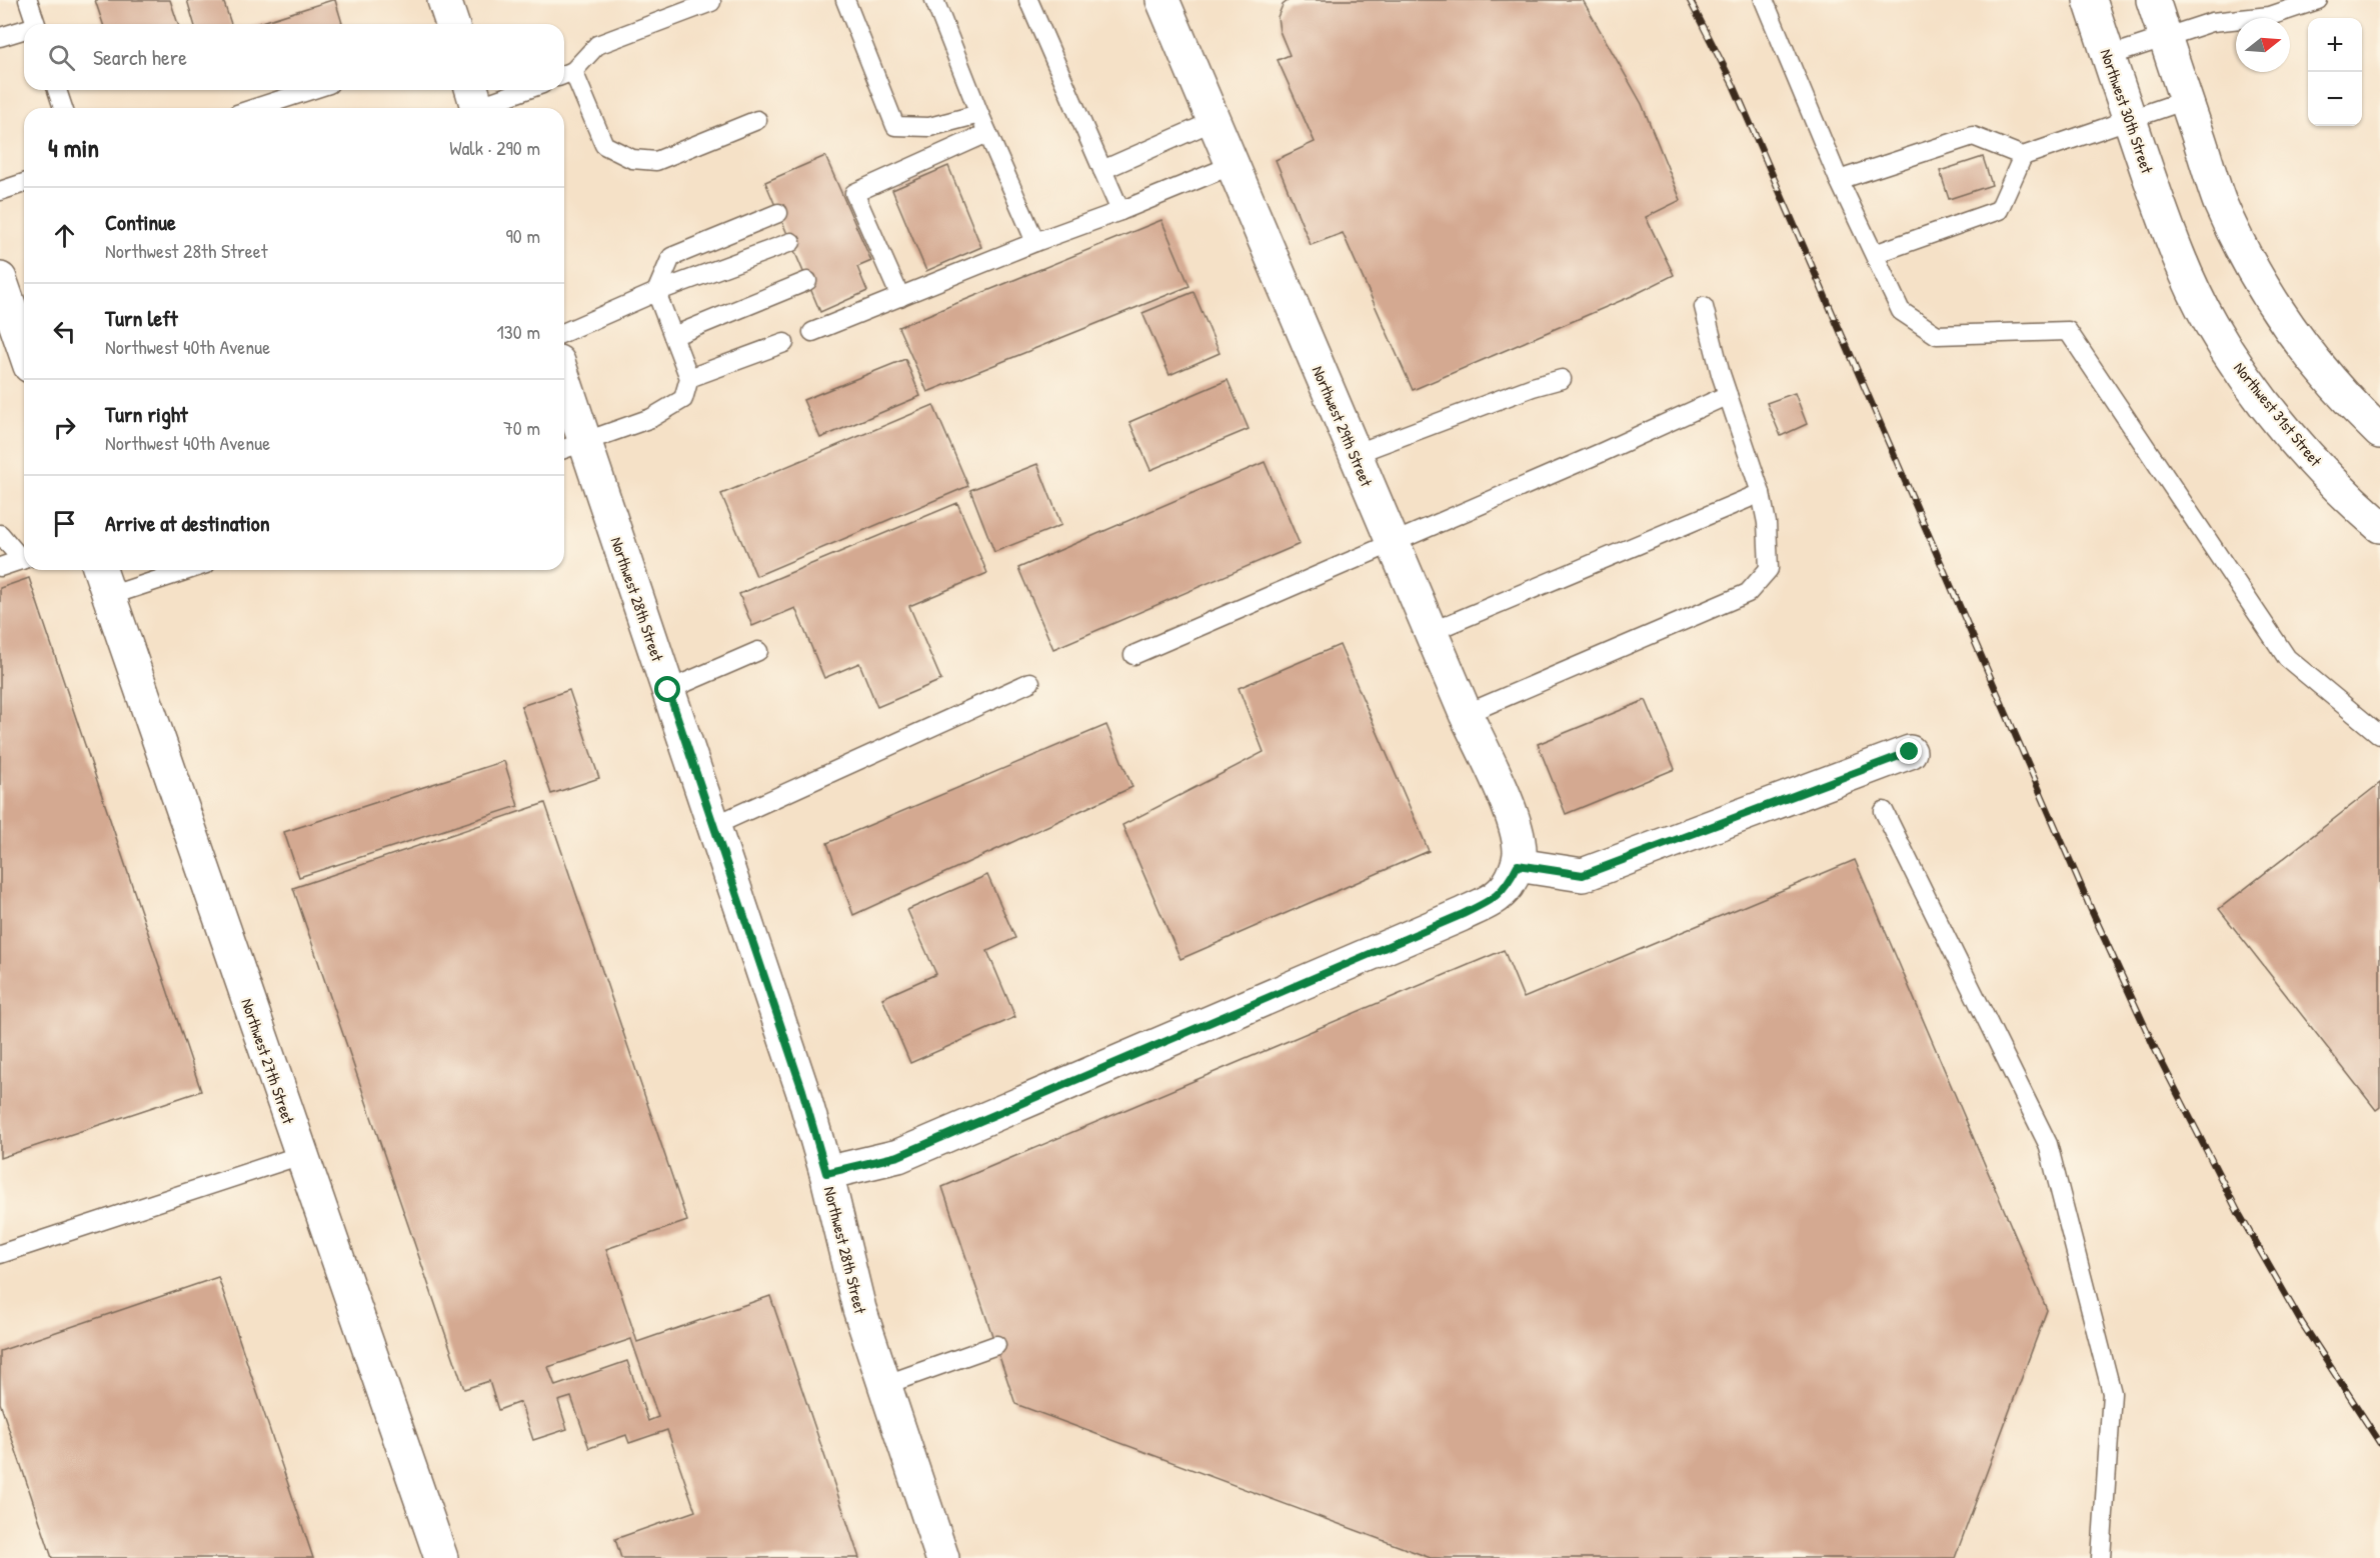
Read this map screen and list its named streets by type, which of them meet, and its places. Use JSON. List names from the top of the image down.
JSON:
{
  "streets": {
    "street": [
      "Northwest 30th Street",
      "Northwest 31st Street",
      "Northwest 29th Street",
      "Northwest 28th Street",
      "Northwest 27th Street"
    ]
  },
  "crossings": [
    ["Northwest 30th Street", "Northwest 31st Street"]
  ],
  "north": "right",
  "page": {
    "map_buttons": ["+", "−"],
    "search": "Search here",
    "heading": ["4 min", "Walk · 290 m"],
    "list": [
      ["Continue", "Northwest 28th Street", "90 m"],
      ["Turn left", "Northwest 40th Avenue", "130 m"],
      ["Turn right", "Northwest 40th Avenue", "70 m"],
      "Arrive at destination"
    ]
  }
}
